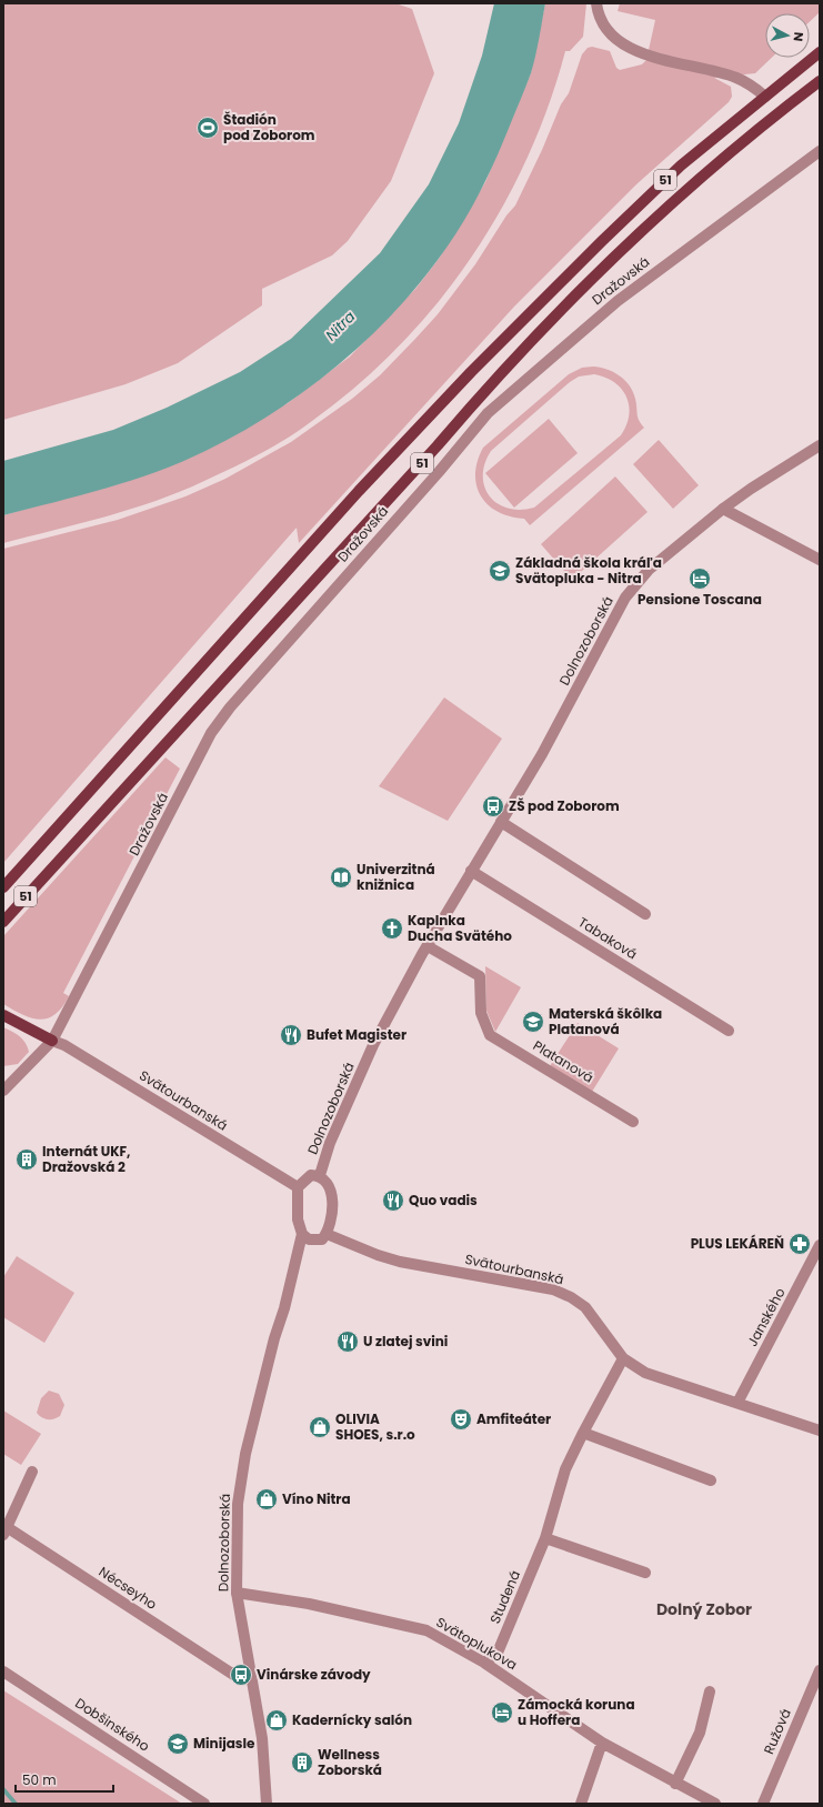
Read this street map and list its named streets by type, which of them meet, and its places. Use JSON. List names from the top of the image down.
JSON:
{
  "streets": {
    "main road": ["51"],
    "street": [
      "Dražovská",
      "Dolnozoborská",
      "Tabaková",
      "Platanová",
      "Svätourbanská",
      "Janského",
      "Nécseyho",
      "Studená",
      "Svätoplukova",
      "Dobšinského",
      "Ružová"
    ]
  },
  "crossings": [
    ["Dražovská", "Svätourbanská"],
    ["Dolnozoborská", "Tabaková"],
    ["Dolnozoborská", "Platanová"],
    ["Dolnozoborská", "Svätourbanská"],
    ["Dolnozoborská", "Svätoplukova"],
    ["Svätourbanská", "Janského"],
    ["Svätourbanská", "Studená"],
    ["Studená", "Svätoplukova"]
  ],
  "districts": ["Dolný Zobor"],
  "water": ["Nitra"],
  "places": {
    "sports": ["Štadión pod Zoborom"],
    "school or university": ["Základná škola kráľa Svätopluka - Nitra", "Materská škôlka Platanová", "Minijasle"],
    "hotel": ["Pensione Toscana", "Zámocká koruna u Hoffera"],
    "bus stop": ["ZŠ pod Zoborom", "Vinárske závody"],
    "library": ["Univerzitná knižnica"],
    "church": ["Kaplnka Ducha Svätého"],
    "restaurant": ["Bufet Magister", "Quo vadis", "U zlatej svini"],
    "building": ["Internát UKF, Dražovská 2", "Wellness Zoborská"],
    "pharmacy": ["PLUS LEKÁREŇ"],
    "theatre": ["Amfiteáter"],
    "shop": ["OLIVIA SHOES, s.r.o", "Víno Nitra", "Kadernícky salón"]
  },
  "scale_bar": "50 m",
  "north": "right"
}
